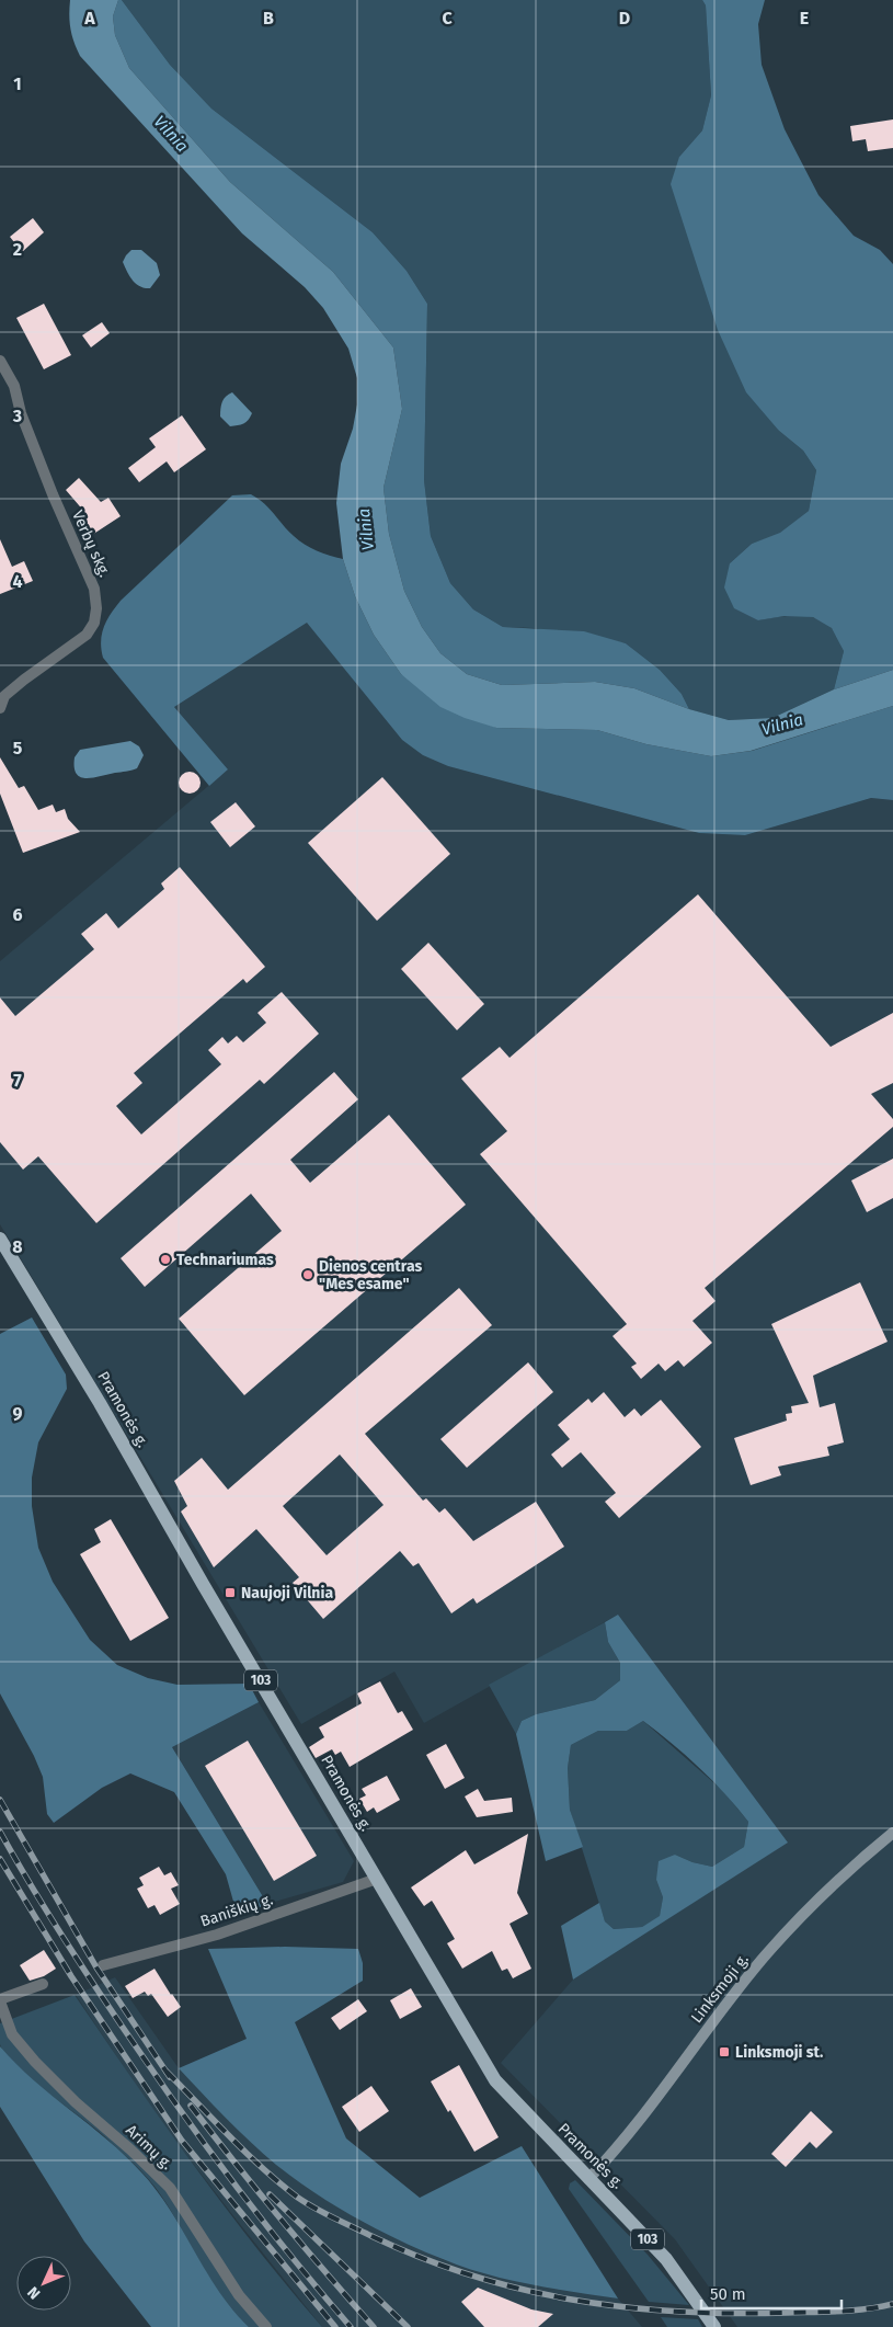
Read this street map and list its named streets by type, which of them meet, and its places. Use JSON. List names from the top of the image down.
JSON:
{
  "streets": {
    "main road": ["Pramonės g.", "103", "Linksmoji g."],
    "street": ["Verbų skg.", "Baniškių g.", "Arimų g."]
  },
  "crossings": [
    ["Pramonės g.", "Baniškių g."],
    ["Pramonės g.", "Linksmoji g."]
  ],
  "water": ["Vilnia"],
  "places": {
    "other": ["Technariumas", "Dienos centras \"Mes esame\""],
    "transit": ["Naujoji Vilnia", "Linksmoji st."]
  },
  "scale_bar": "50 m",
  "north": "bottom left",
  "grid": {
    "columns": [
      "A",
      "B",
      "C",
      "D",
      "E"
    ],
    "rows": [
      "1",
      "2",
      "3",
      "4",
      "5",
      "6",
      "7",
      "8",
      "9"
    ]
  }
}
